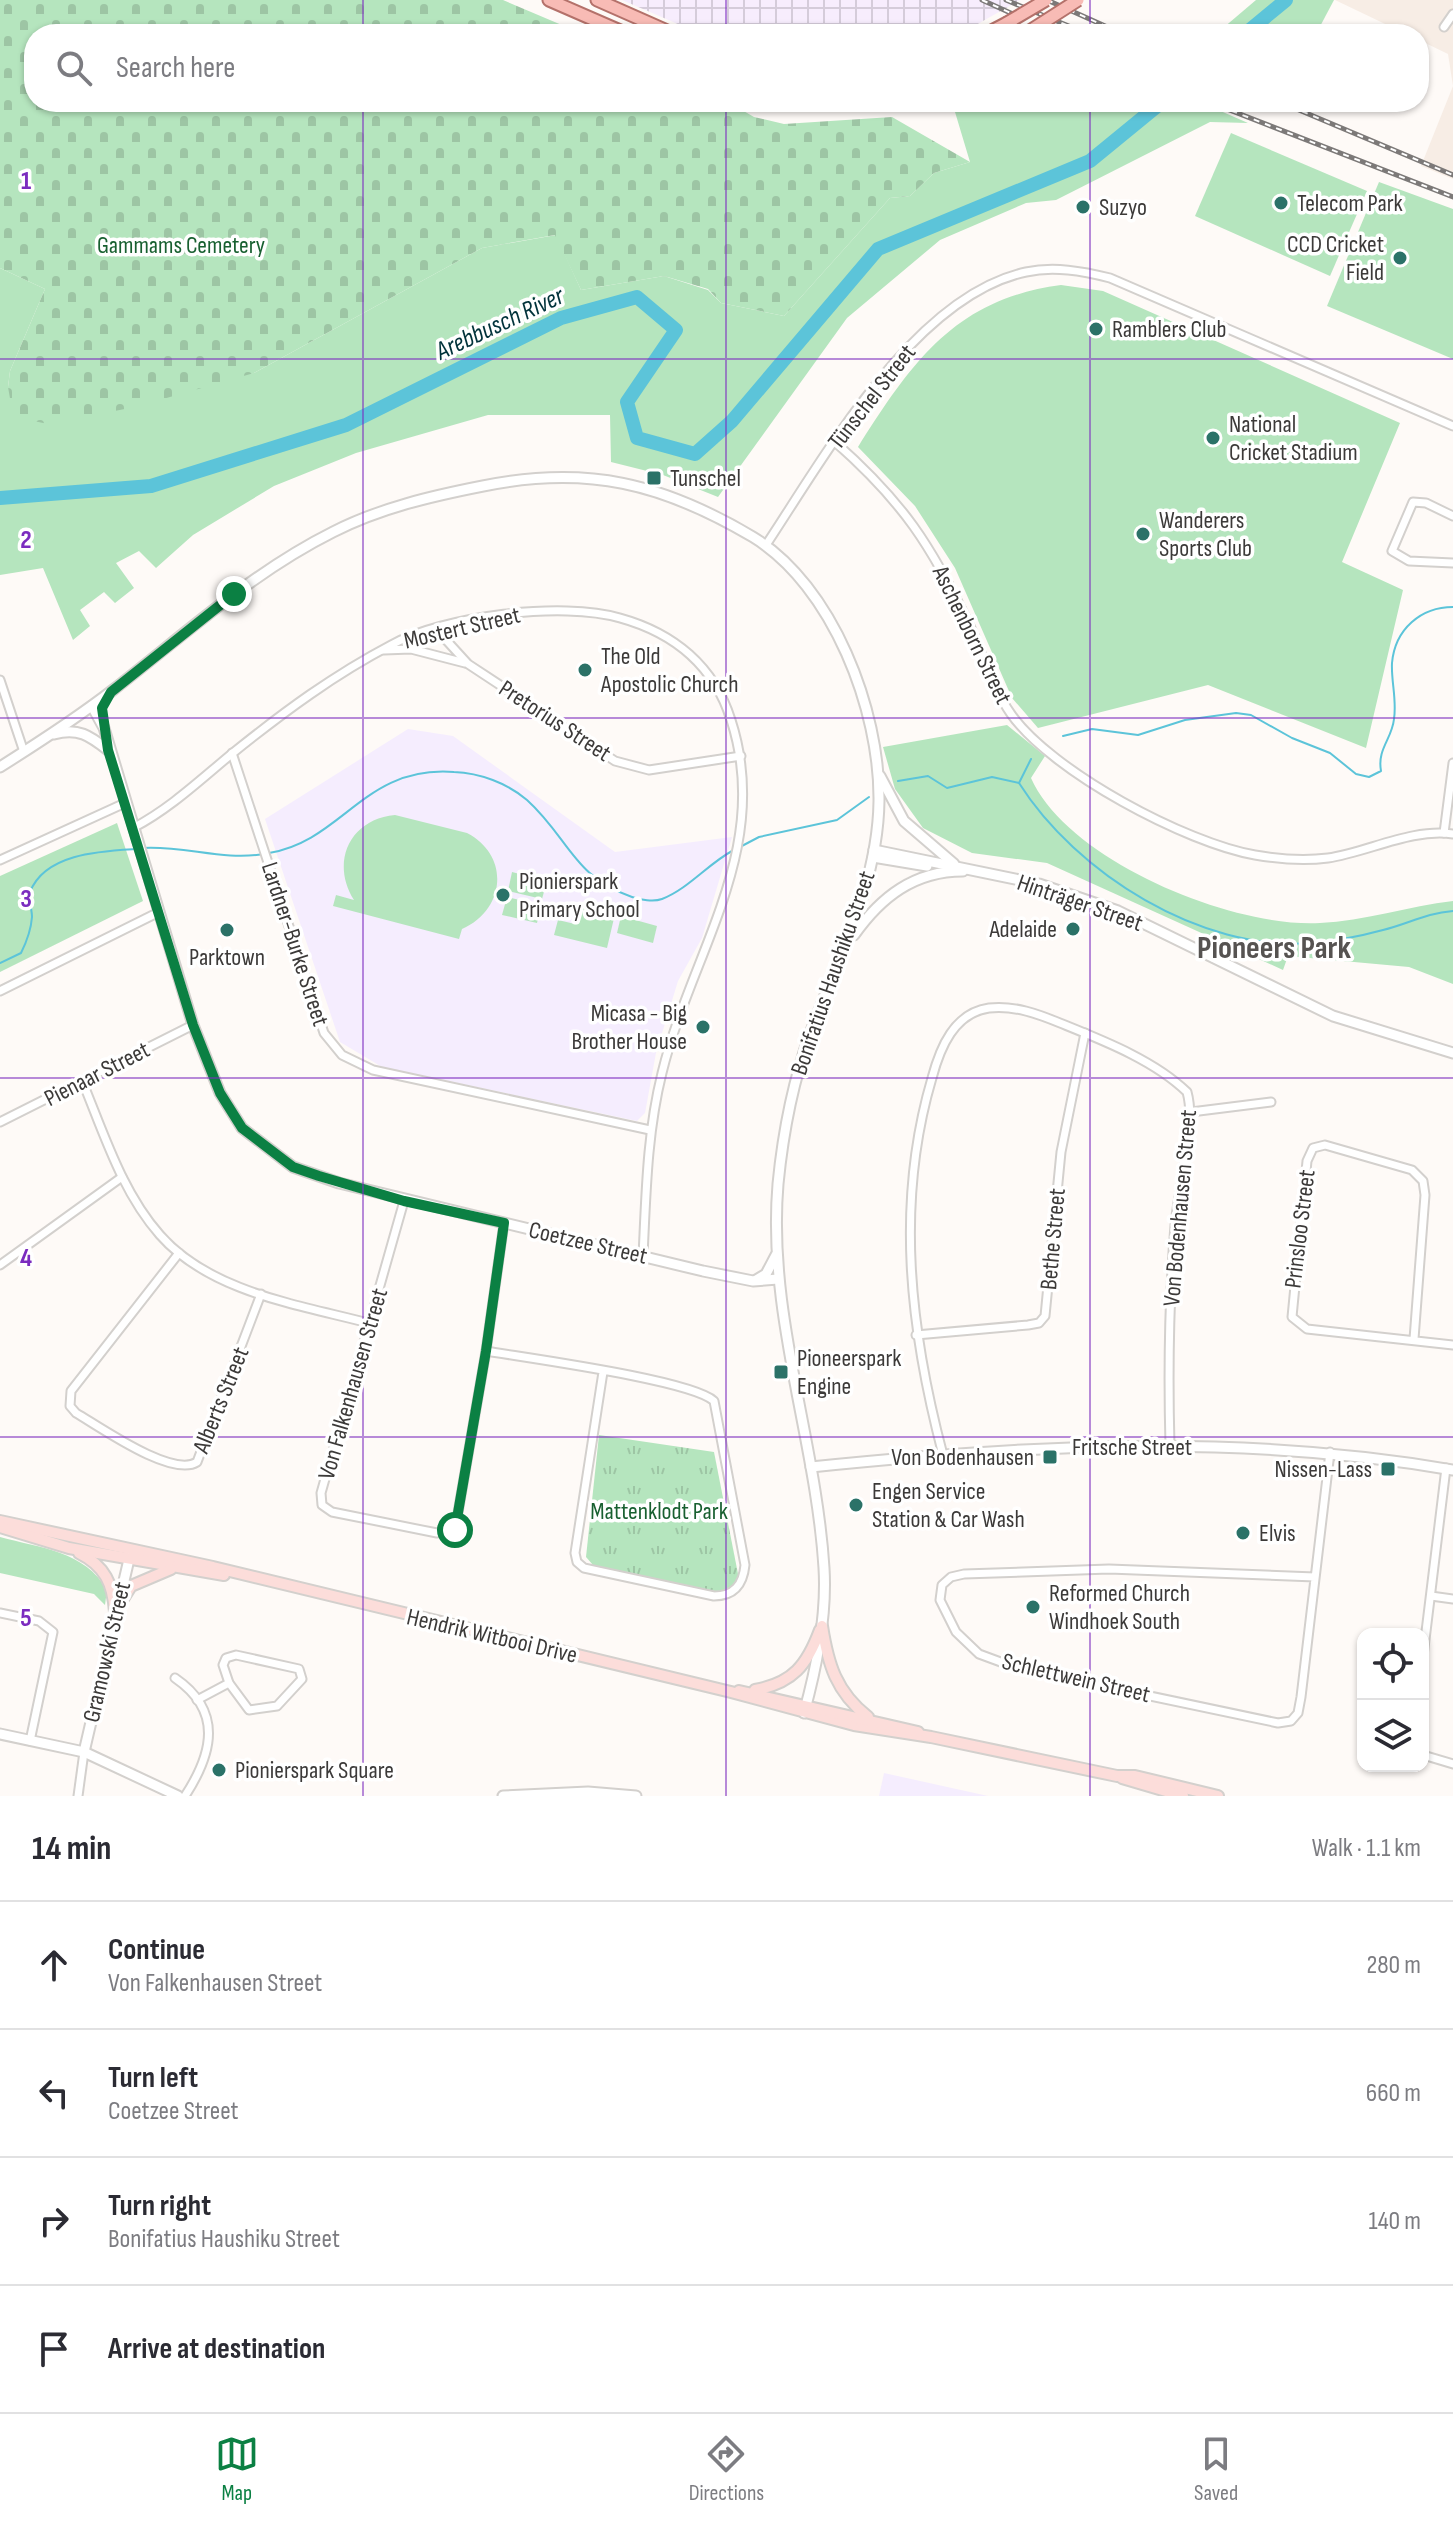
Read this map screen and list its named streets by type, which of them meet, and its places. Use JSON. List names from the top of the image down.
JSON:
{
  "streets": {
    "main road": ["Hendrik Witbooi Drive"],
    "street": [
      "Tünschel Street",
      "Mostert Street",
      "Aschenborn Street",
      "Pretorius Street",
      "Hinträger Street",
      "Lardner-Burke Street",
      "Bonifatius Haushiku Street",
      "Pienaar Street",
      "Von Bodenhausen Street",
      "Prinsloo Street",
      "Bethe Street",
      "Coetzee Street",
      "Von Falkenhausen Street",
      "Alberts Street",
      "Fritsche Street",
      "Gramowski Street",
      "Schlettwein Street"
    ]
  },
  "crossings": [
    ["Tünschel Street", "Aschenborn Street"],
    ["Tünschel Street", "Bonifatius Haushiku Street"],
    ["Mostert Street", "Pretorius Street"],
    ["Mostert Street", "Lardner-Burke Street"],
    ["Mostert Street", "Coetzee Street"],
    ["Hinträger Street", "Bonifatius Haushiku Street"],
    ["Bonifatius Haushiku Street", "Coetzee Street"],
    ["Bonifatius Haushiku Street", "Fritsche Street"],
    ["Bonifatius Haushiku Street", "Hendrik Witbooi Drive"],
    ["Pienaar Street", "Coetzee Street"],
    ["Von Bodenhausen Street", "Bethe Street"],
    ["Von Bodenhausen Street", "Fritsche Street"],
    ["Coetzee Street", "Von Falkenhausen Street"],
    ["Fritsche Street", "Schlettwein Street"],
    ["Hendrik Witbooi Drive", "Gramowski Street"]
  ],
  "districts": ["Pioneers Park"],
  "water": ["Arebbusch River"],
  "parks": ["Gammams Cemetery", "Mattenklodt Park"],
  "places": {
    "other": [
      "Telecom Park",
      "Suzyo",
      "CCD Cricket Field",
      "Ramblers Club",
      "National Cricket Stadium",
      "Wanderers Sports Club",
      "The Old Apostolic Church",
      "Pionierspark Primary School",
      "Adelaide",
      "Parktown",
      "Micasa - Big Brother House",
      "Engen Service Station & Car Wash",
      "Elvis",
      "Reformed Church Windhoek South",
      "Pionierspark Square"
    ],
    "transit": [
      "Tunschel",
      "Pioneerspark Engine",
      "Von Bodenhausen",
      "Nissen-Lass"
    ]
  },
  "page": {
    "search": "Search here",
    "heading": ["14 min", "Walk · 1.1 km"],
    "list": [
      ["Continue", "Von Falkenhausen Street", "280 m"],
      ["Turn left", "Coetzee Street", "660 m"],
      ["Turn right", "Bonifatius Haushiku Street", "140 m"],
      "Arrive at destination"
    ],
    "nav": ["Map", "Directions", "Saved"]
  },
  "grid": {
    "rows": [
      "1",
      "2",
      "3",
      "4",
      "5"
    ]
  }
}
